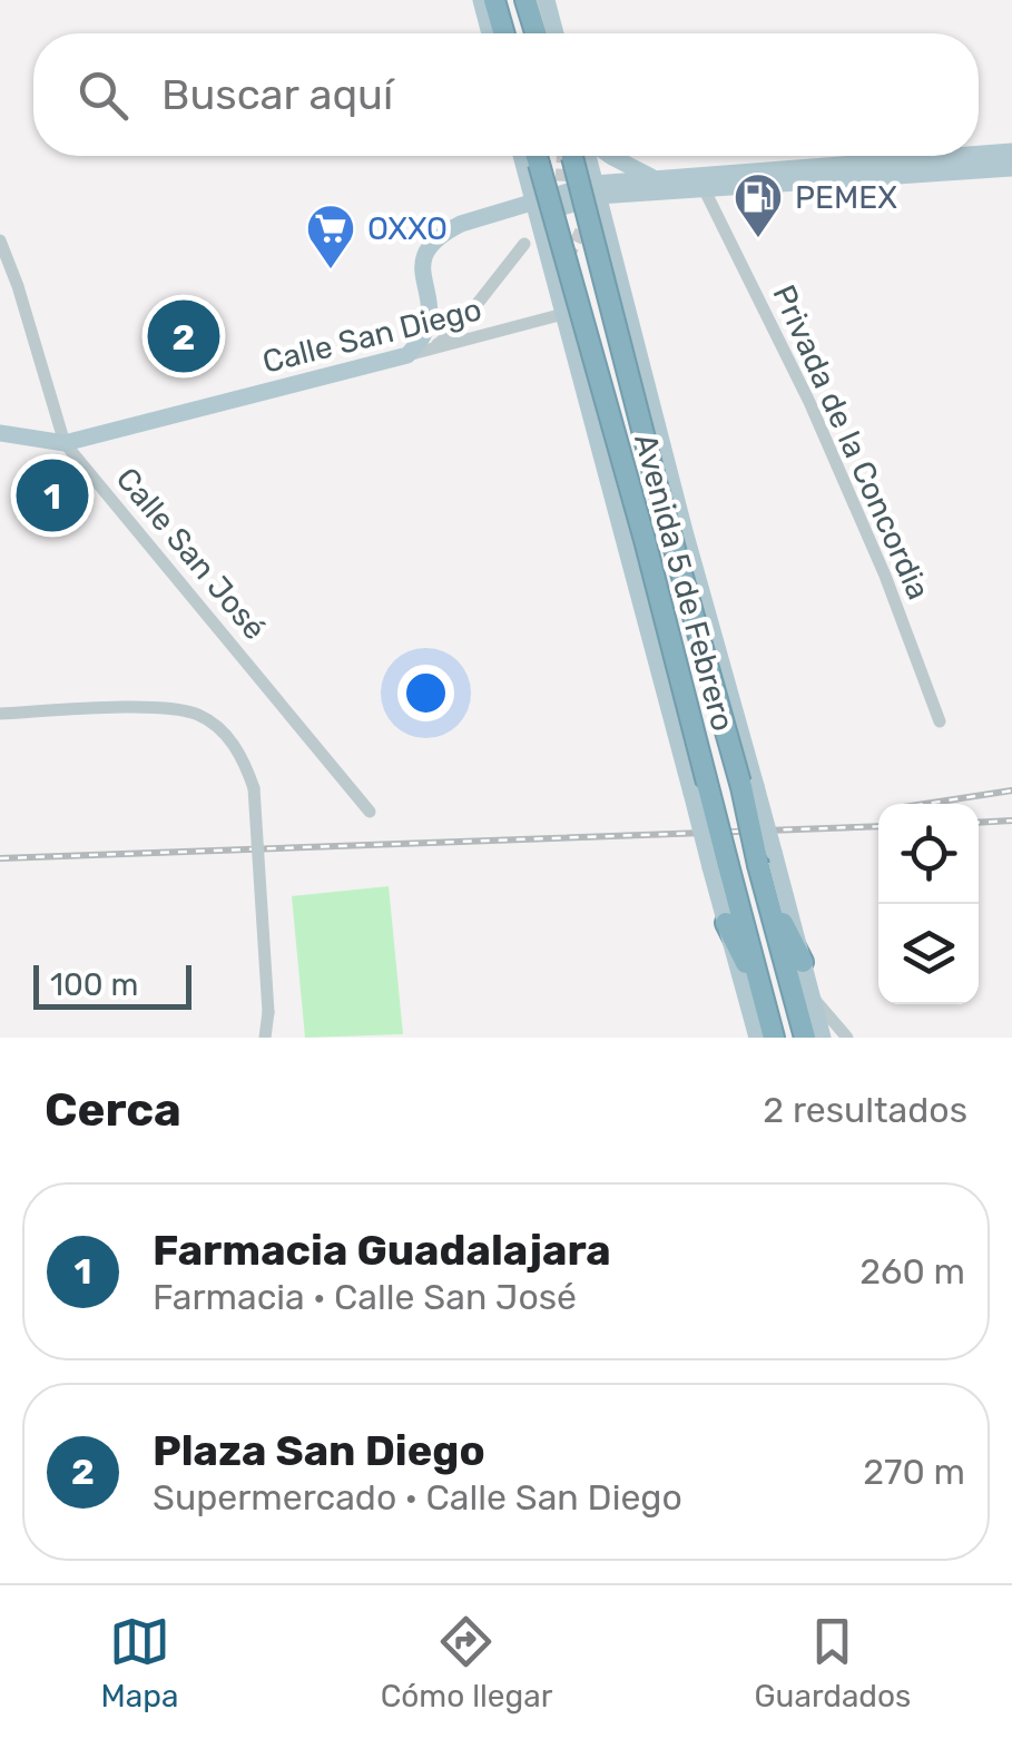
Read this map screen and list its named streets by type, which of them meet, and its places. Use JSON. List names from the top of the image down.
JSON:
{
  "streets": {
    "highway": ["Avenida 5 de Febrero"],
    "main road": ["Calle San Diego"],
    "street": ["Privada de la Concordia", "Calle San José"]
  },
  "crossings": [
    ["Calle San Diego", "Calle San José"],
    ["Calle San Diego", "Avenida 5 de Febrero"]
  ],
  "places": {
    "fuel station": ["PEMEX"],
    "supermarket": ["OXXO"]
  },
  "scale_bar": "100 m",
  "page": {
    "search": "Buscar aquí",
    "pins": ["2", "1"],
    "scale": "100 m",
    "heading": ["Cerca", "2 resultados"],
    "list": [
      {
        "mark": "1",
        "name": "Farmacia Guadalajara",
        "note": "Farmacia · Calle San José",
        "value": "260 m"
      },
      {
        "mark": "2",
        "name": "Plaza San Diego",
        "note": "Supermercado · Calle San Diego",
        "value": "270 m"
      }
    ],
    "nav": ["Mapa", "Cómo llegar", "Guardados"]
  }
}
